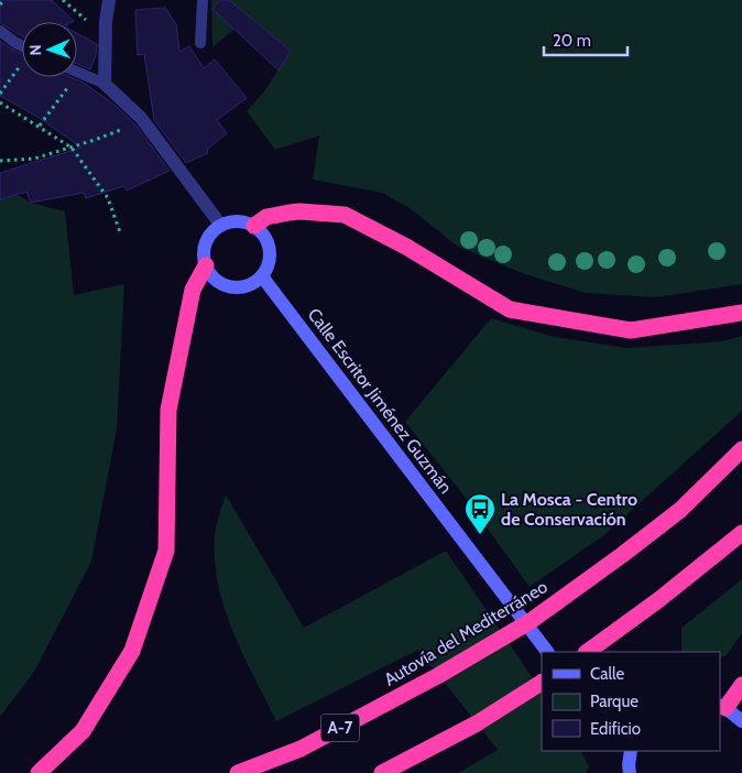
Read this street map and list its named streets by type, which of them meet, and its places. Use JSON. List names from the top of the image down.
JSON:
{
  "streets": {
    "highway": ["Autovía del Mediterráneo", "A-7"],
    "main road": ["Calle Escritor Jiménez Guzmán"]
  },
  "places": {
    "bus stop": ["La Mosca - Centro de Conservación"]
  },
  "legend": ["Calle", "Parque", "Edificio"],
  "scale_bar": "20 m",
  "north": "left"
}
